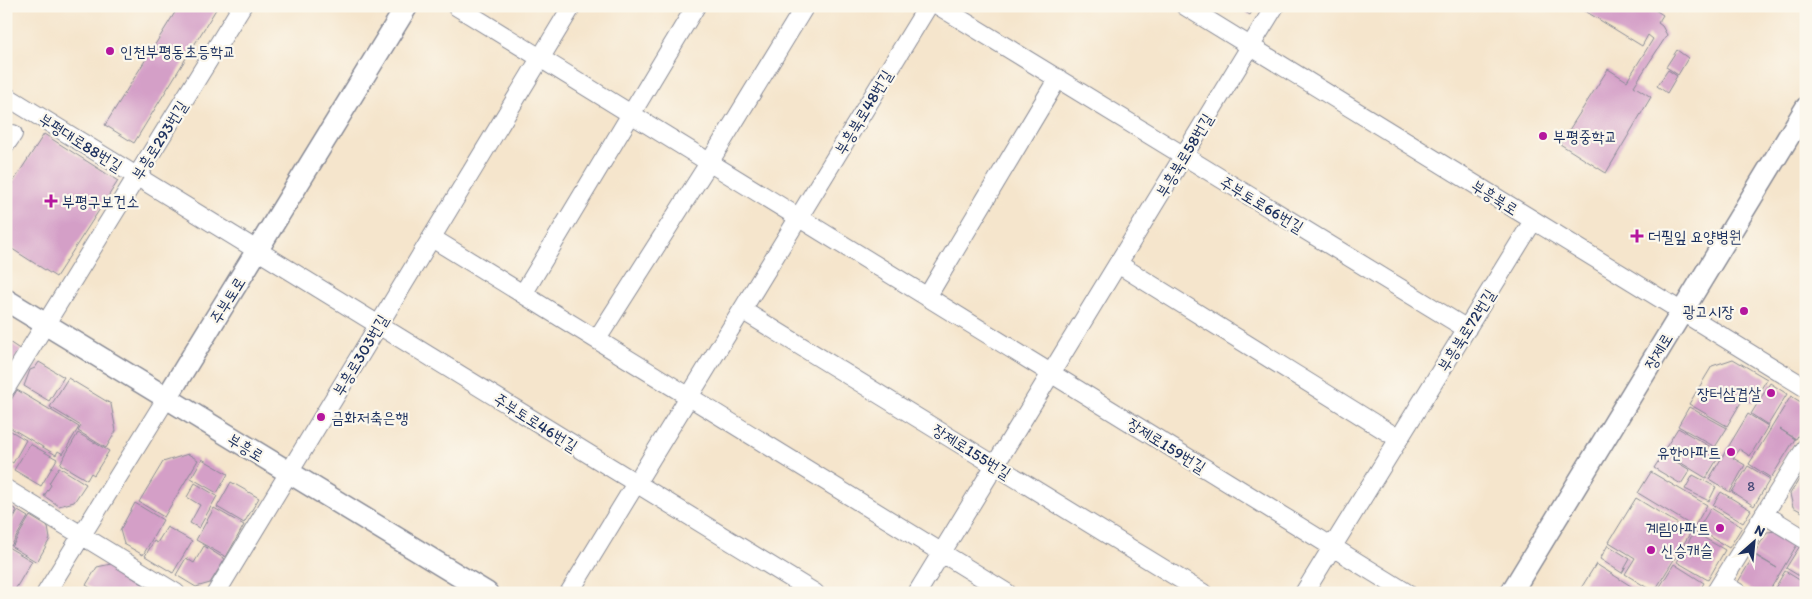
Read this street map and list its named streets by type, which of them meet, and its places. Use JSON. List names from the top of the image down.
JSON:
{
  "streets": {
    "main road": ["주부토로", "장제로", "부흥로"],
    "street": [
      "부흥북로48번길",
      "부흥로293번길",
      "부평대로88번길",
      "부흥북로58번길",
      "부흥북로",
      "주부토로66번길",
      "부흥북로72번길",
      "부흥로303번길",
      "주부토로46번길",
      "장제로159번길",
      "장제로155번길"
    ]
  },
  "crossings": [
    ["부흥북로48번길", "주부토로46번길"],
    ["부흥북로48번길", "장제로159번길"],
    ["부흥북로48번길", "장제로155번길"],
    ["부흥로293번길", "부평대로88번길"],
    ["부흥로293번길", "부흥로"],
    ["부평대로88번길", "주부토로"],
    ["부평대로88번길", "주부토로46번길"],
    ["부흥북로58번길", "부흥북로"],
    ["부흥북로58번길", "주부토로66번길"],
    ["부흥북로58번길", "장제로159번길"],
    ["부흥북로58번길", "장제로155번길"],
    ["부흥북로", "부흥북로72번길"],
    ["부흥북로", "장제로"],
    ["주부토로66번길", "부흥북로72번길"],
    ["주부토로", "주부토로46번길"],
    ["주부토로", "부흥로"],
    ["부흥북로72번길", "장제로159번길"],
    ["부흥로303번길", "주부토로46번길"],
    ["부흥로303번길", "장제로159번길"],
    ["부흥로303번길", "부흥로"]
  ],
  "places": {
    "other": [
      "인천부평동초등학교",
      "부평중학교",
      "광고시장",
      "장터삼겹살",
      "금화저축은행",
      "유한아파트",
      "계림아파트",
      "신승캐슬"
    ],
    "health": ["부평구보건소", "더필잎 요양병원"]
  },
  "house_numbers": ["8"],
  "north": "top right"
}
